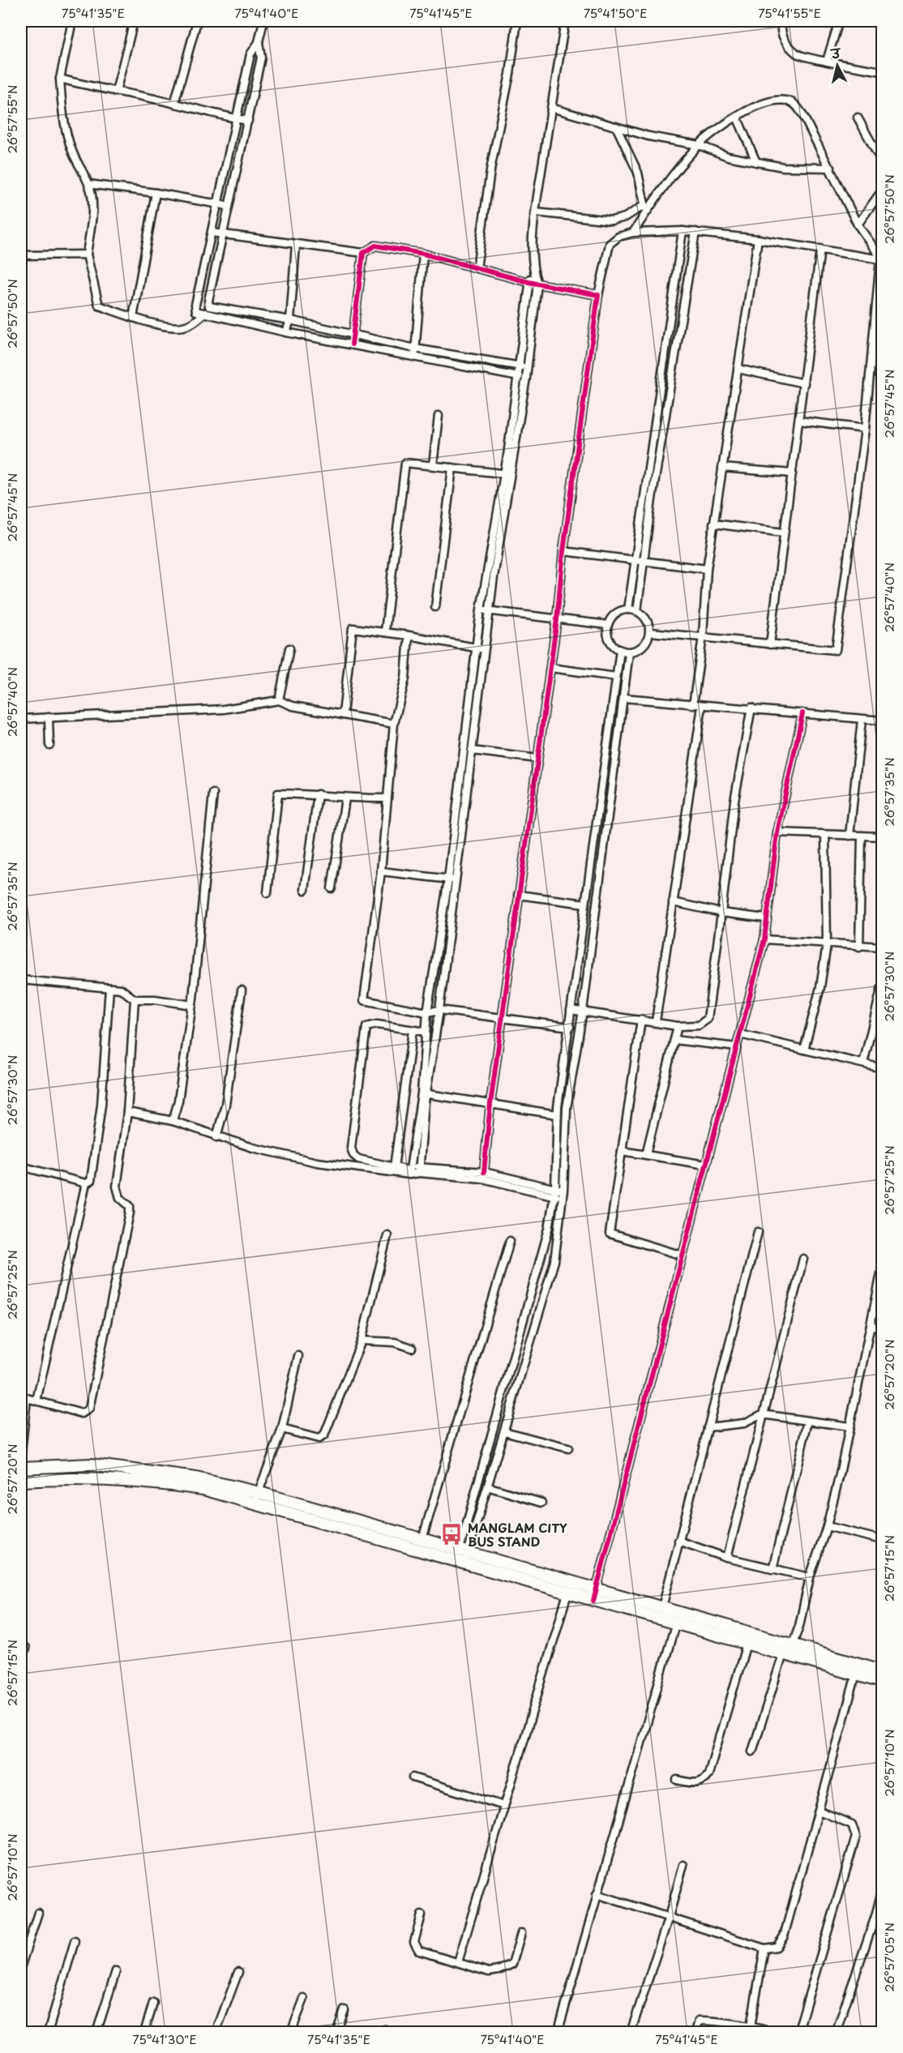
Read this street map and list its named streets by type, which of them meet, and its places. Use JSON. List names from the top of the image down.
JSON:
{
  "places": {
    "bus stop": ["MANGLAM CITY BUS STAND"]
  },
  "north": "top",
  "coordinates": [
    "75°41'35\"E",
    "75°41'40\"E",
    "75°41'45\"E",
    "75°41'50\"E",
    "75°41'55\"E",
    "26°57'55\"N",
    "26°57'50\"N",
    "26°57'45\"N",
    "26°57'40\"N",
    "26°57'35\"N",
    "26°57'30\"N",
    "26°57'25\"N",
    "26°57'20\"N",
    "26°57'15\"N",
    "26°57'10\"N",
    "26°57'05\"N",
    "75°41'30\"E"
  ]
}
